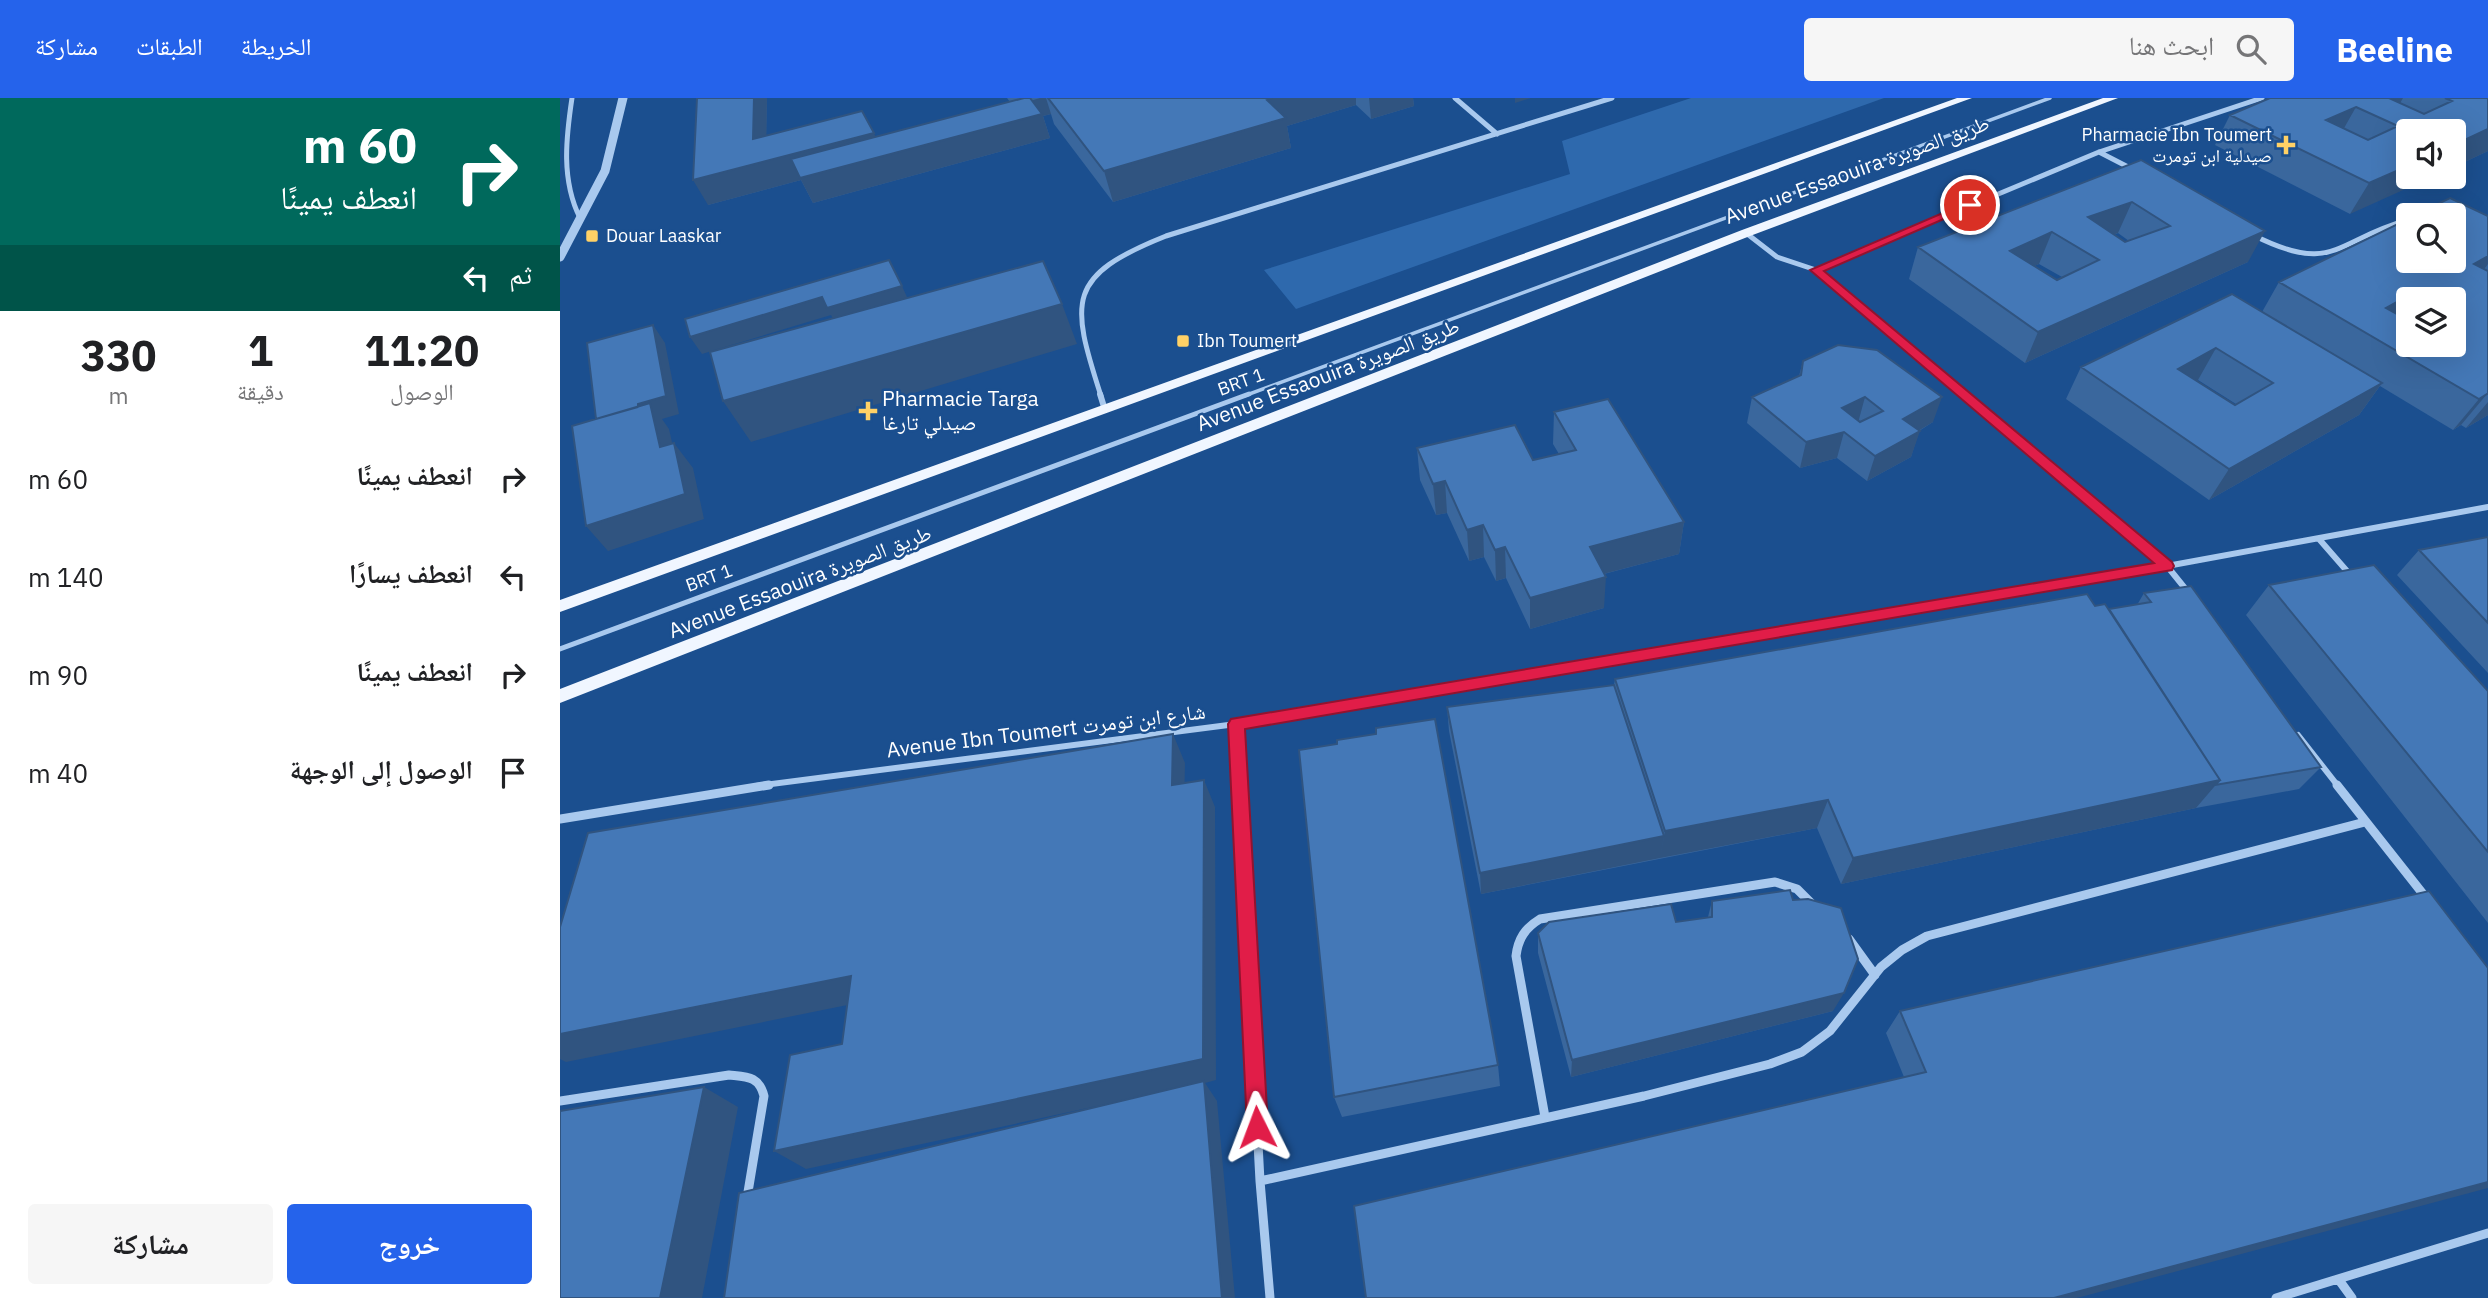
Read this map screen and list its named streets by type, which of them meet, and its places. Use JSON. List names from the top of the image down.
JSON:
{
  "streets": {
    "main road": ["Avenue Essaouira طريق الصويرة"],
    "street": ["Avenue Ibn Toumert شارع ابن تومرت"],
    "lane": ["BRT 1"]
  },
  "places": {
    "health": ["Pharmacie Ibn Toumert صيدلية ابن تومرت", "Pharmacie Targa صيدلي تارغا"],
    "transit": ["Douar Laaskar", "Ibn Toumert"]
  },
  "page": {
    "header": "Beeline",
    "search": "ابحث هنا",
    "nav": ["الخريطة", "الطبقات", "مشاركة"],
    "turn": ["60 m", "انعطف يمينًا"],
    "then": "ثم",
    "eta": [
      "11:20",
      "الوصول",
      "1",
      "دقيقة",
      "330",
      "m"
    ],
    "list": [
      {
        "name": "انعطف يمينًا",
        "value": "60 m"
      },
      {
        "name": "انعطف يسارًا",
        "value": "140 m"
      },
      {
        "name": "انعطف يمينًا",
        "value": "90 m"
      },
      {
        "name": "الوصول إلى الوجهة",
        "value": "40 m"
      }
    ],
    "buttons": ["خروج", "مشاركة"]
  }
}
